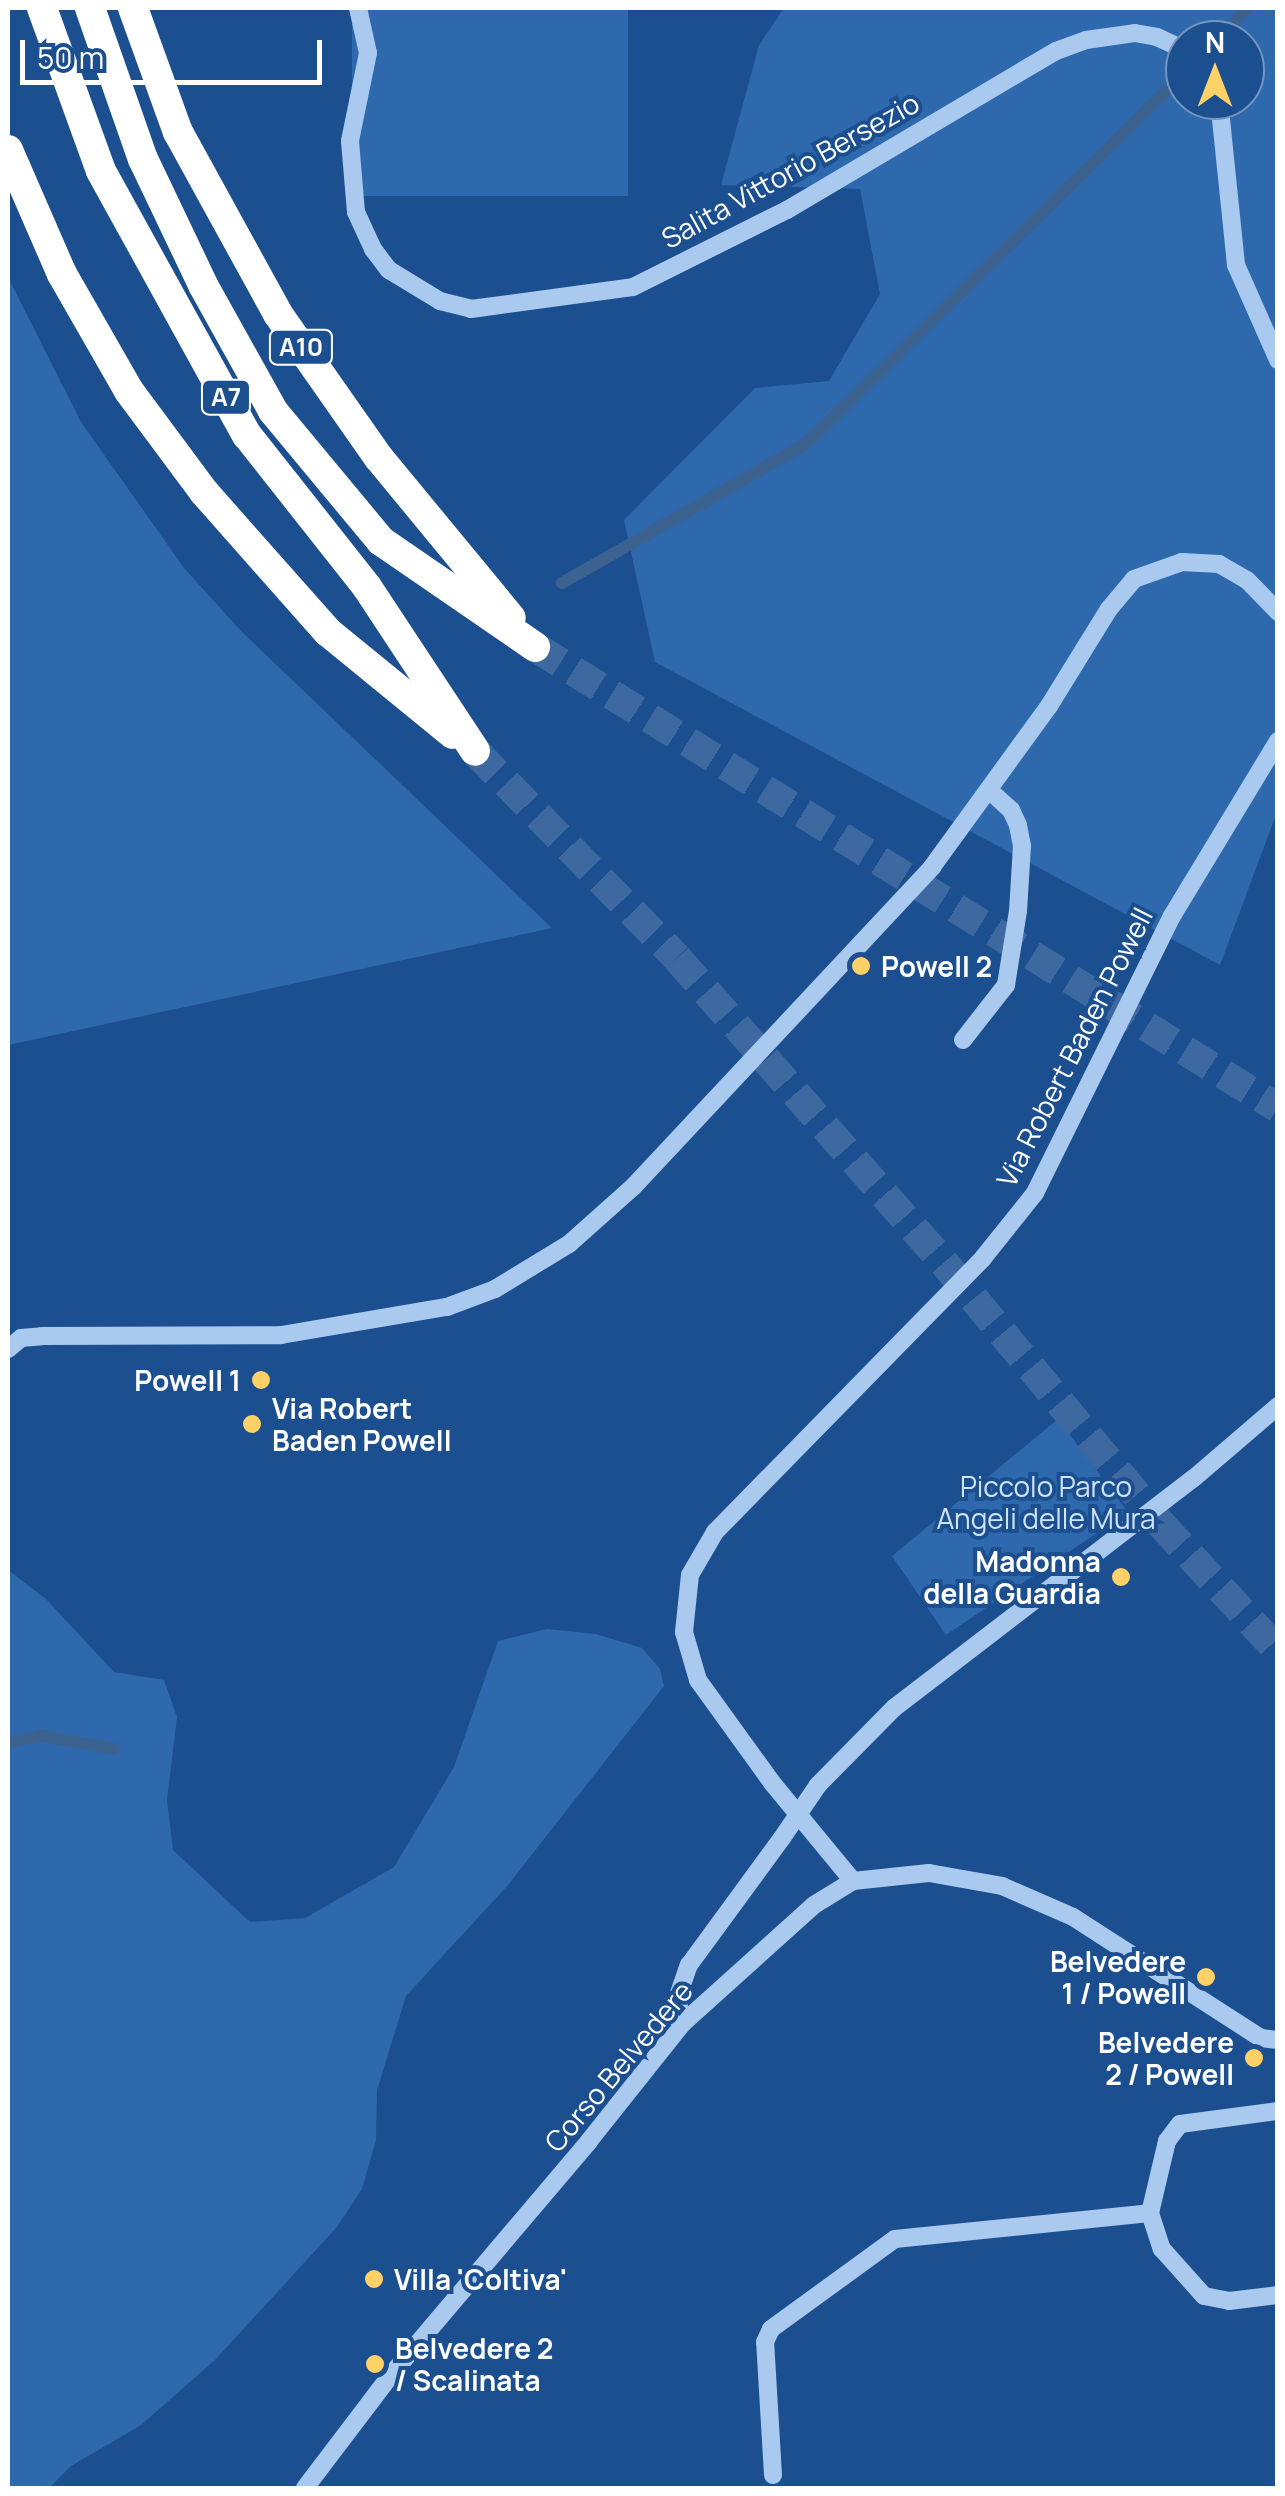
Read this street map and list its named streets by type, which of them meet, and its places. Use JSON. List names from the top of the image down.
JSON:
{
  "streets": {
    "highway": ["A10", "A7"],
    "street": ["Salita Vittorio Bersezio", "Via Robert Baden Powell", "Corso Belvedere"]
  },
  "crossings": [
    ["A10", "A7"],
    ["Via Robert Baden Powell", "Corso Belvedere"]
  ],
  "parks": ["Piccolo Parco Angeli delle Mura"],
  "places": [
    "Powell 2",
    "Powell 1",
    "Via Robert Baden Powell",
    "Madonna della Guardia",
    "Belvedere 1 / Powell",
    "Belvedere 2 / Powell",
    "Villa 'Coltiva'",
    "Belvedere 2 / Scalinata"
  ],
  "scale_bar": "50 m",
  "north": "top"
}
